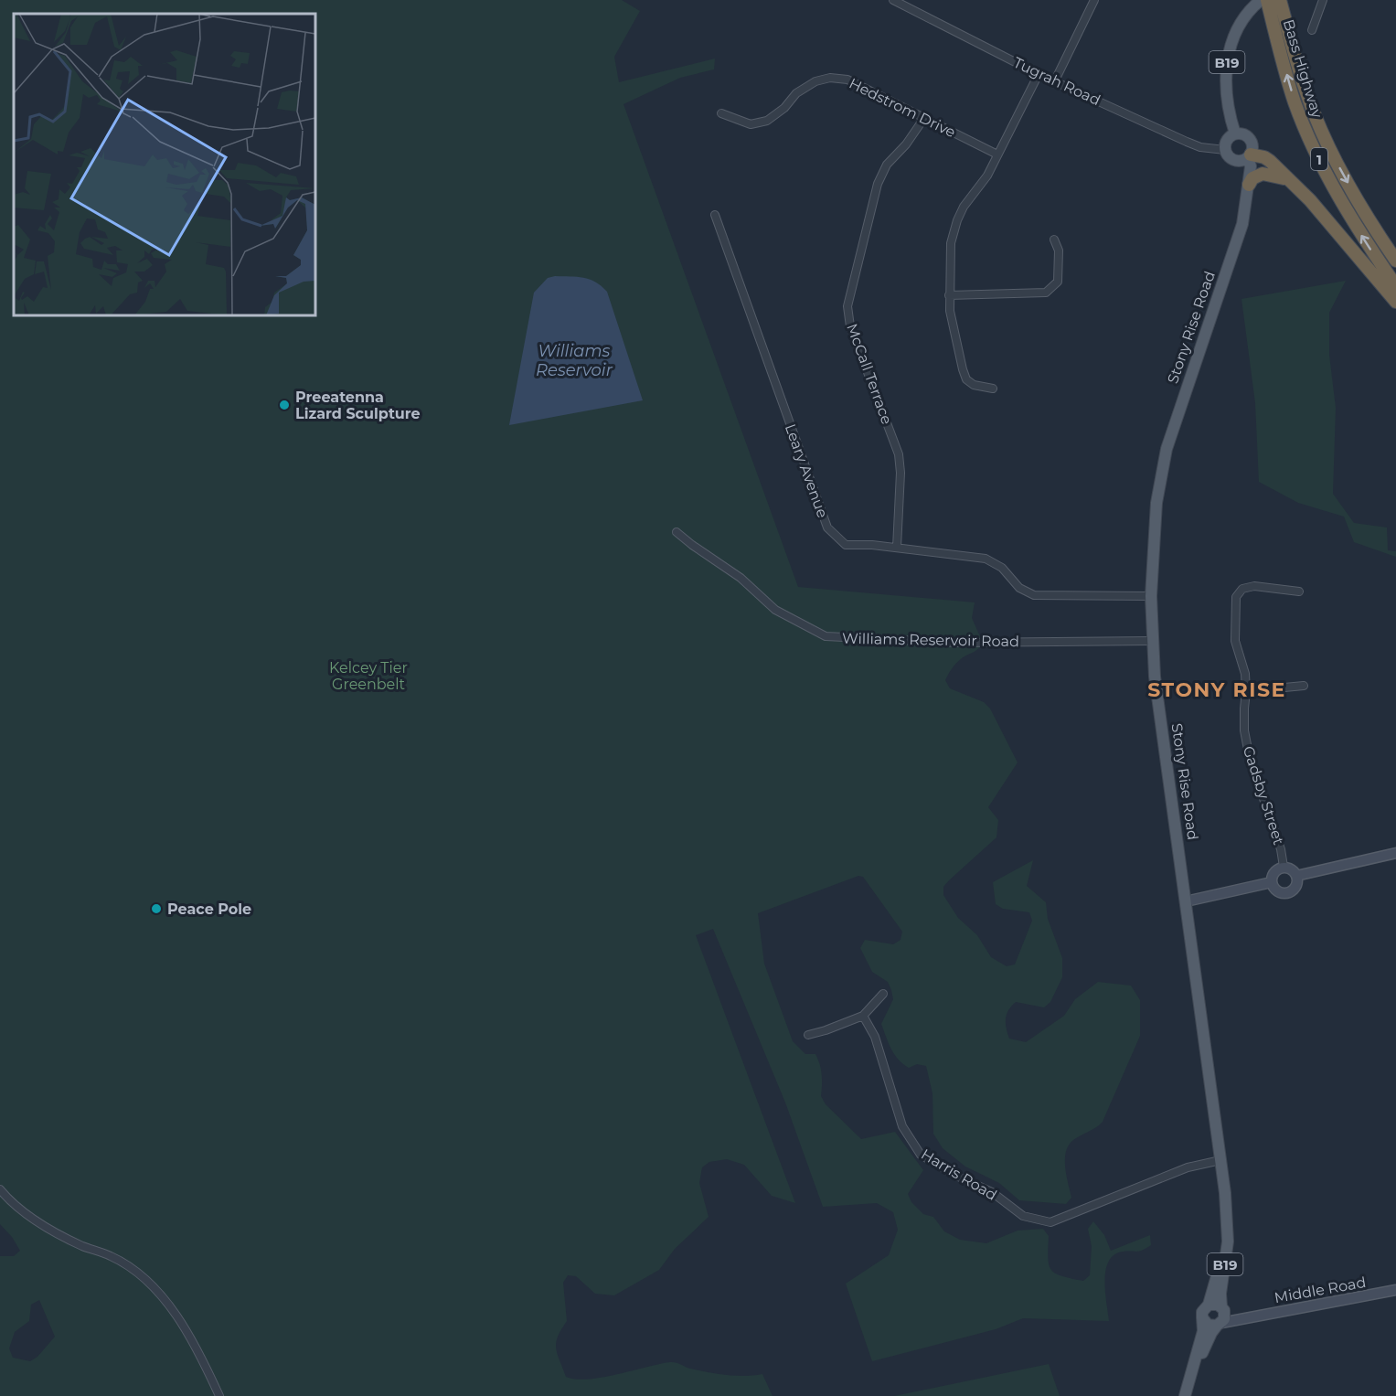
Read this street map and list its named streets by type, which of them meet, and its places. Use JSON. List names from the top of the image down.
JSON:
{
  "streets": {
    "highway": ["Bass Highway", "1"],
    "main road": ["B19", "Stony Rise Road"],
    "street": [
      "Tugrah Road",
      "Hedstrom Drive",
      "McCall Terrace",
      "Leary Avenue",
      "Williams Reservoir Road",
      "Gadsby Street",
      "Harris Road",
      "Middle Road"
    ]
  },
  "crossings": [
    ["B19", "Tugrah Road"],
    ["B19", "Stony Rise Road"],
    ["B19", "Middle Road"],
    ["Tugrah Road", "Stony Rise Road"],
    ["Hedstrom Drive", "McCall Terrace"],
    ["Stony Rise Road", "Leary Avenue"],
    ["Stony Rise Road", "Williams Reservoir Road"],
    ["Stony Rise Road", "Harris Road"],
    ["Stony Rise Road", "Middle Road"],
    ["McCall Terrace", "Leary Avenue"]
  ],
  "districts": ["STONY RISE"],
  "water": ["Williams Reservoir"],
  "parks": ["Kelcey Tier Greenbelt"],
  "places": ["Preeatenna Lizard Sculpture", "Peace Pole"]
}
